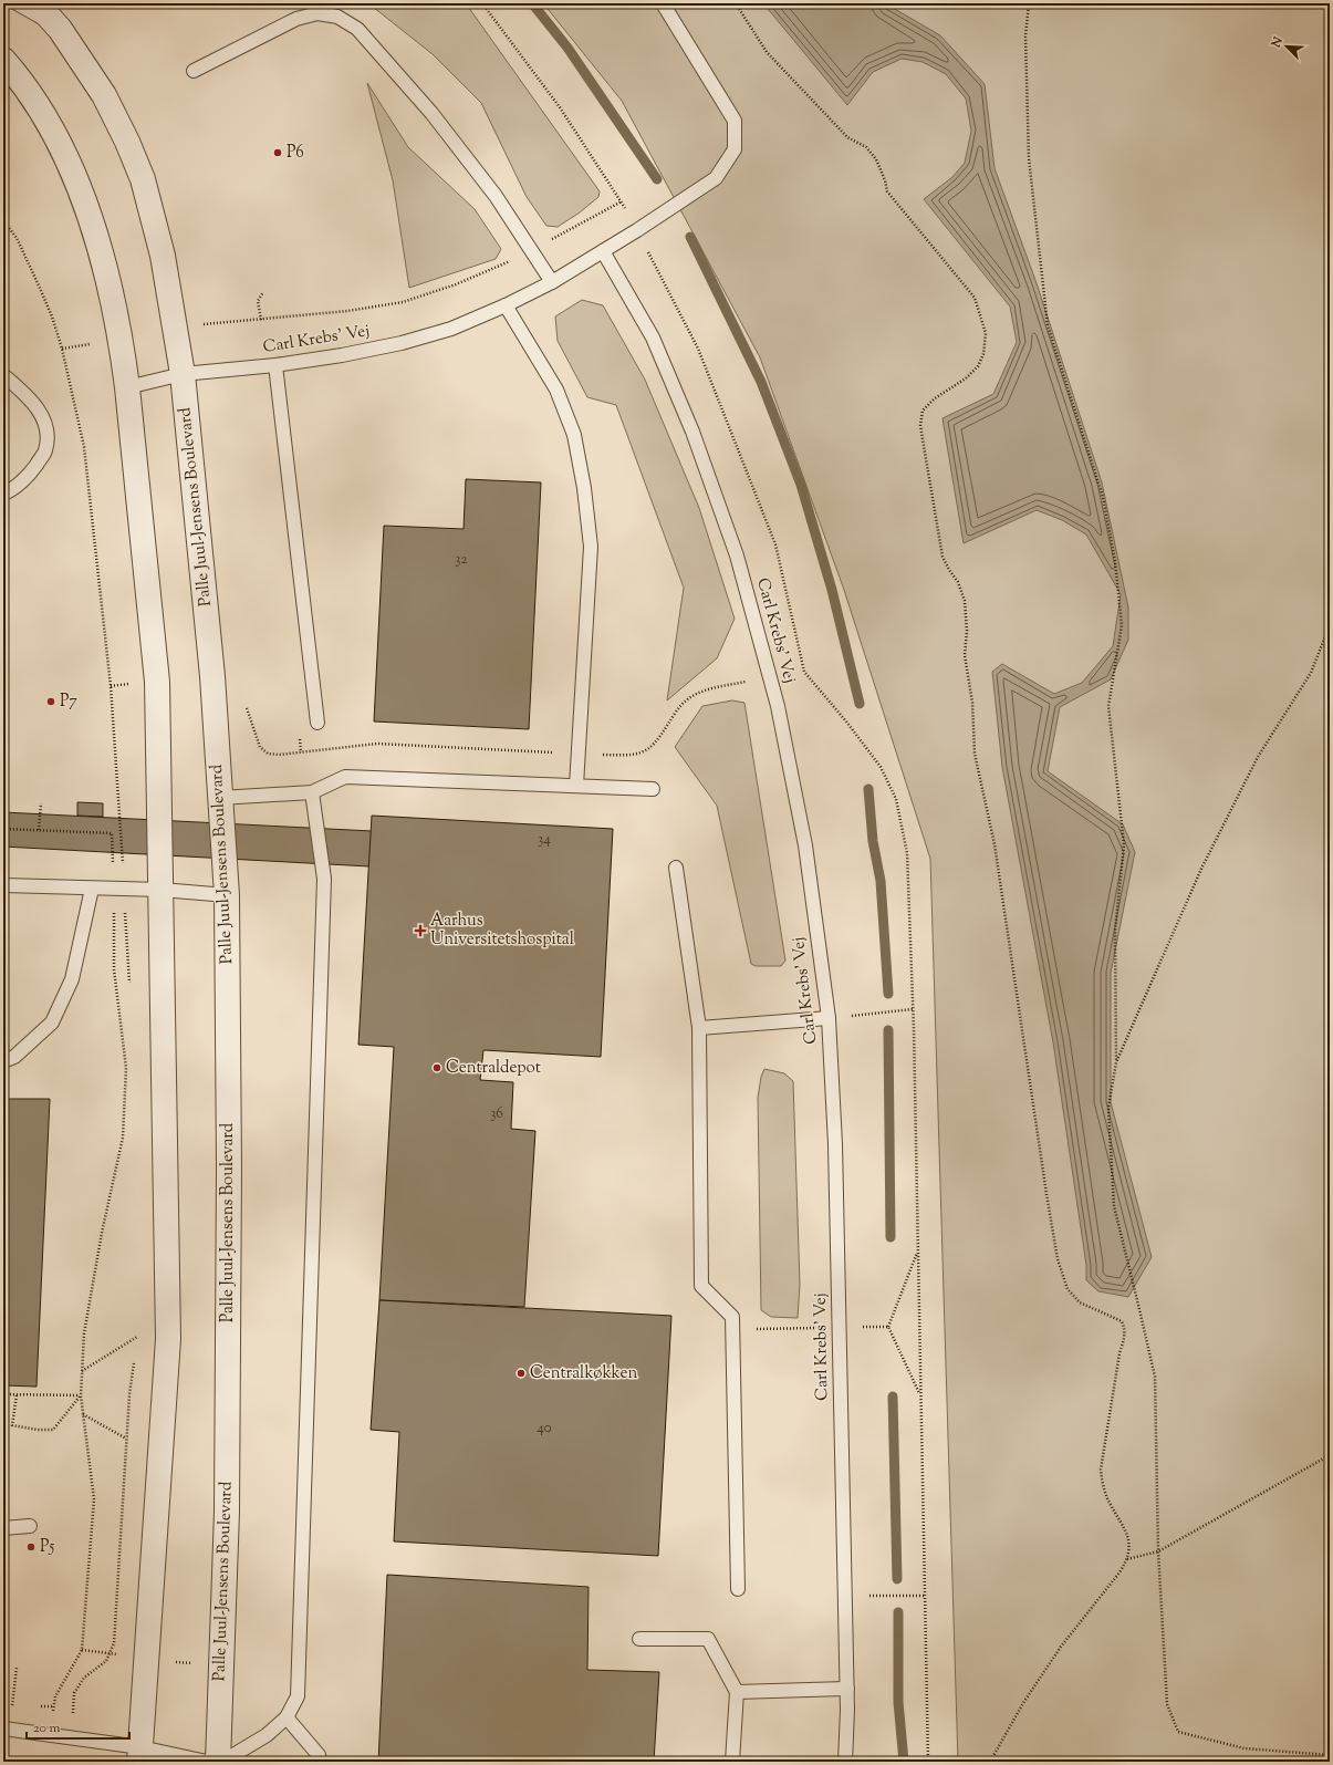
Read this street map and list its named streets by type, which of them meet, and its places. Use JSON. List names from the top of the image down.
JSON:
{
  "streets": {
    "street": ["Palle Juul-Jensens Boulevard"],
    "lane": ["Carl Krebs' Vej"]
  },
  "crossings": [
    ["Carl Krebs' Vej", "Palle Juul-Jensens Boulevard"]
  ],
  "places": {
    "other": [
      "P6",
      "P7",
      "Centraldepot",
      "Centralkøkken",
      "P5"
    ],
    "health": ["Aarhus Universitetshospital"]
  },
  "house_numbers": [
    "32",
    "34",
    "36",
    "40"
  ],
  "scale_bar": "20 m",
  "north": "top left"
}
